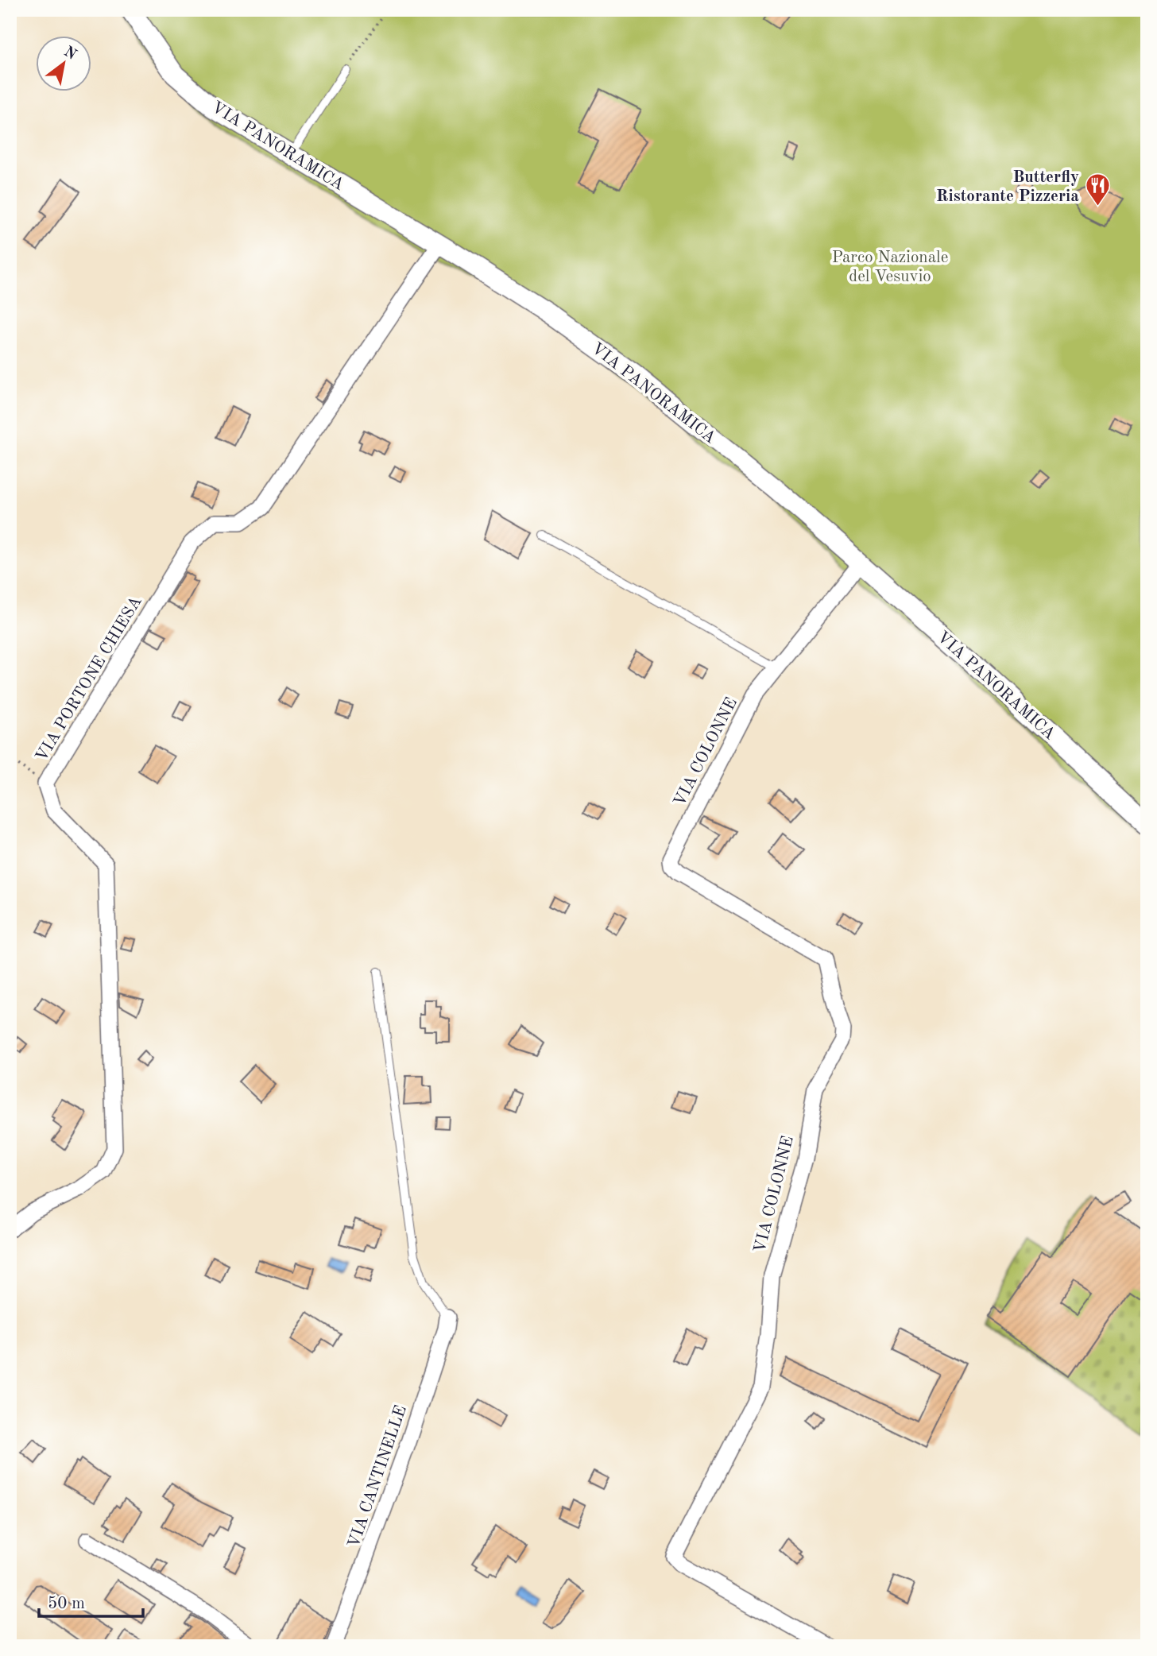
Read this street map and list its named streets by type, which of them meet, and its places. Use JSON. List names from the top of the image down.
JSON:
{
  "streets": {
    "street": [
      "VIA PANORAMICA",
      "VIA PORTONE CHIESA",
      "VIA COLONNE",
      "VIA CANTINELLE"
    ]
  },
  "crossings": [
    ["VIA PANORAMICA", "VIA PORTONE CHIESA"],
    ["VIA PANORAMICA", "VIA COLONNE"]
  ],
  "parks": ["Parco Nazionale del Vesuvio"],
  "places": {
    "restaurant": ["Butterfly Ristorante Pizzeria"]
  },
  "scale_bar": "50 m",
  "north": "top right"
}
